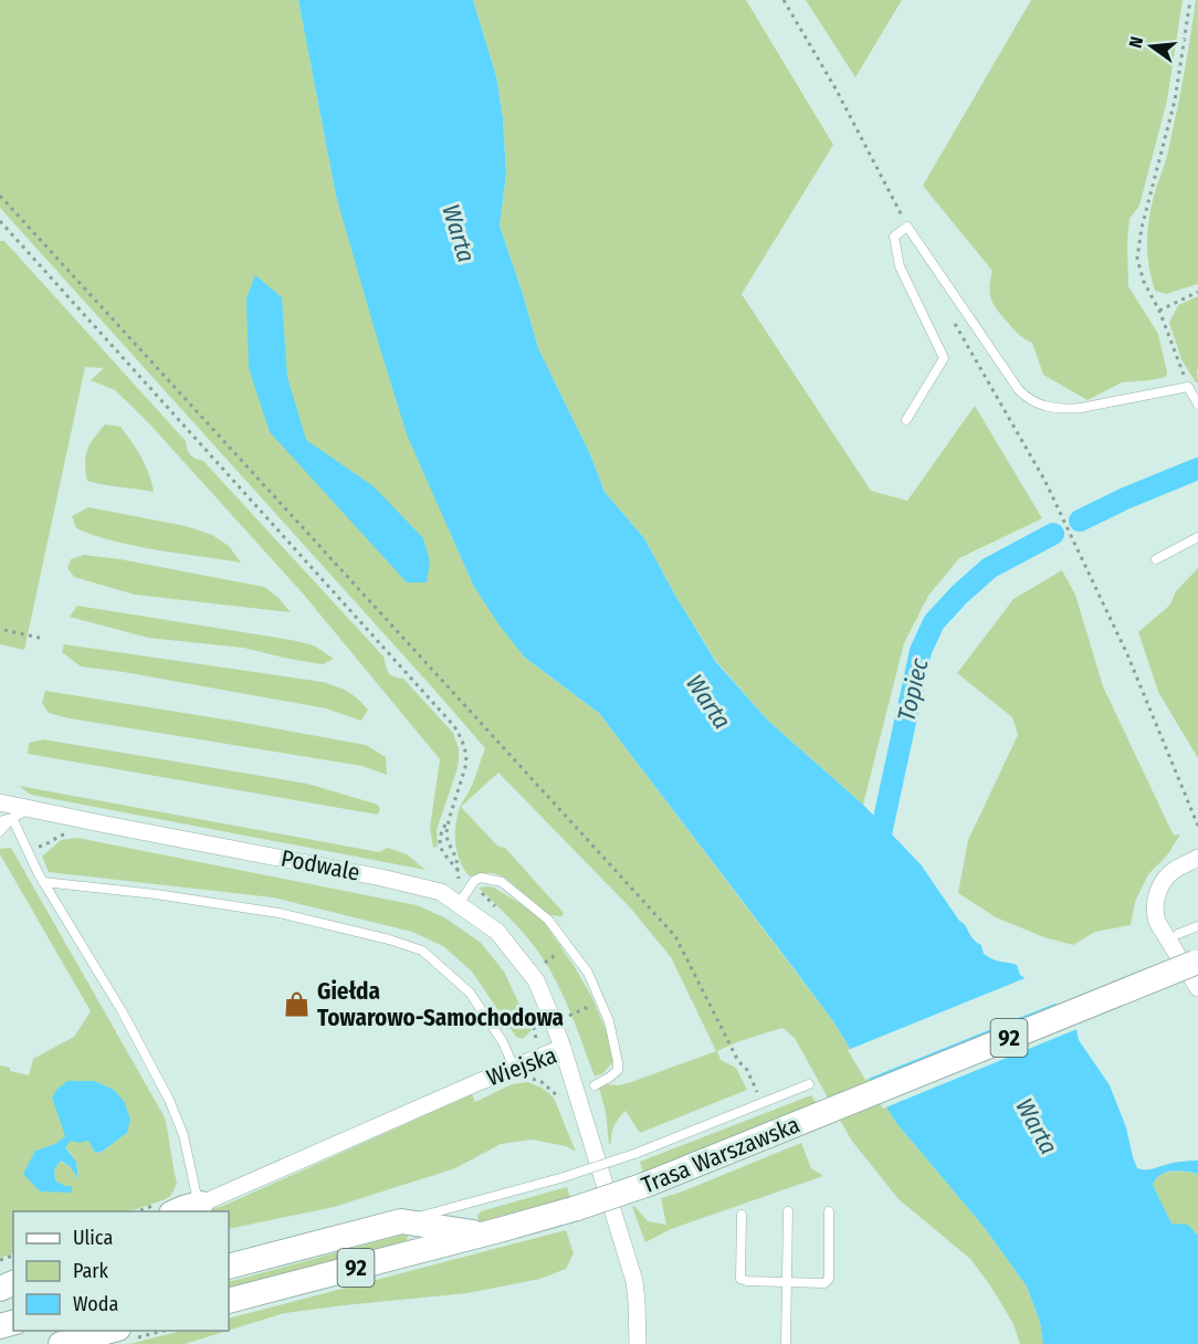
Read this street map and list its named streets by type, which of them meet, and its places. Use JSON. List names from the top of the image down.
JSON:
{
  "streets": {
    "main road": ["92", "Trasa Warszawska"],
    "street": ["Podwale", "Wiejska"]
  },
  "crossings": [
    ["Podwale", "Wiejska"]
  ],
  "water": ["Warta", "Topiec"],
  "places": {
    "shop": ["Giełda Towarowo-Samochodowa"]
  },
  "legend": ["Ulica", "Park", "Woda"],
  "north": "left"
}
